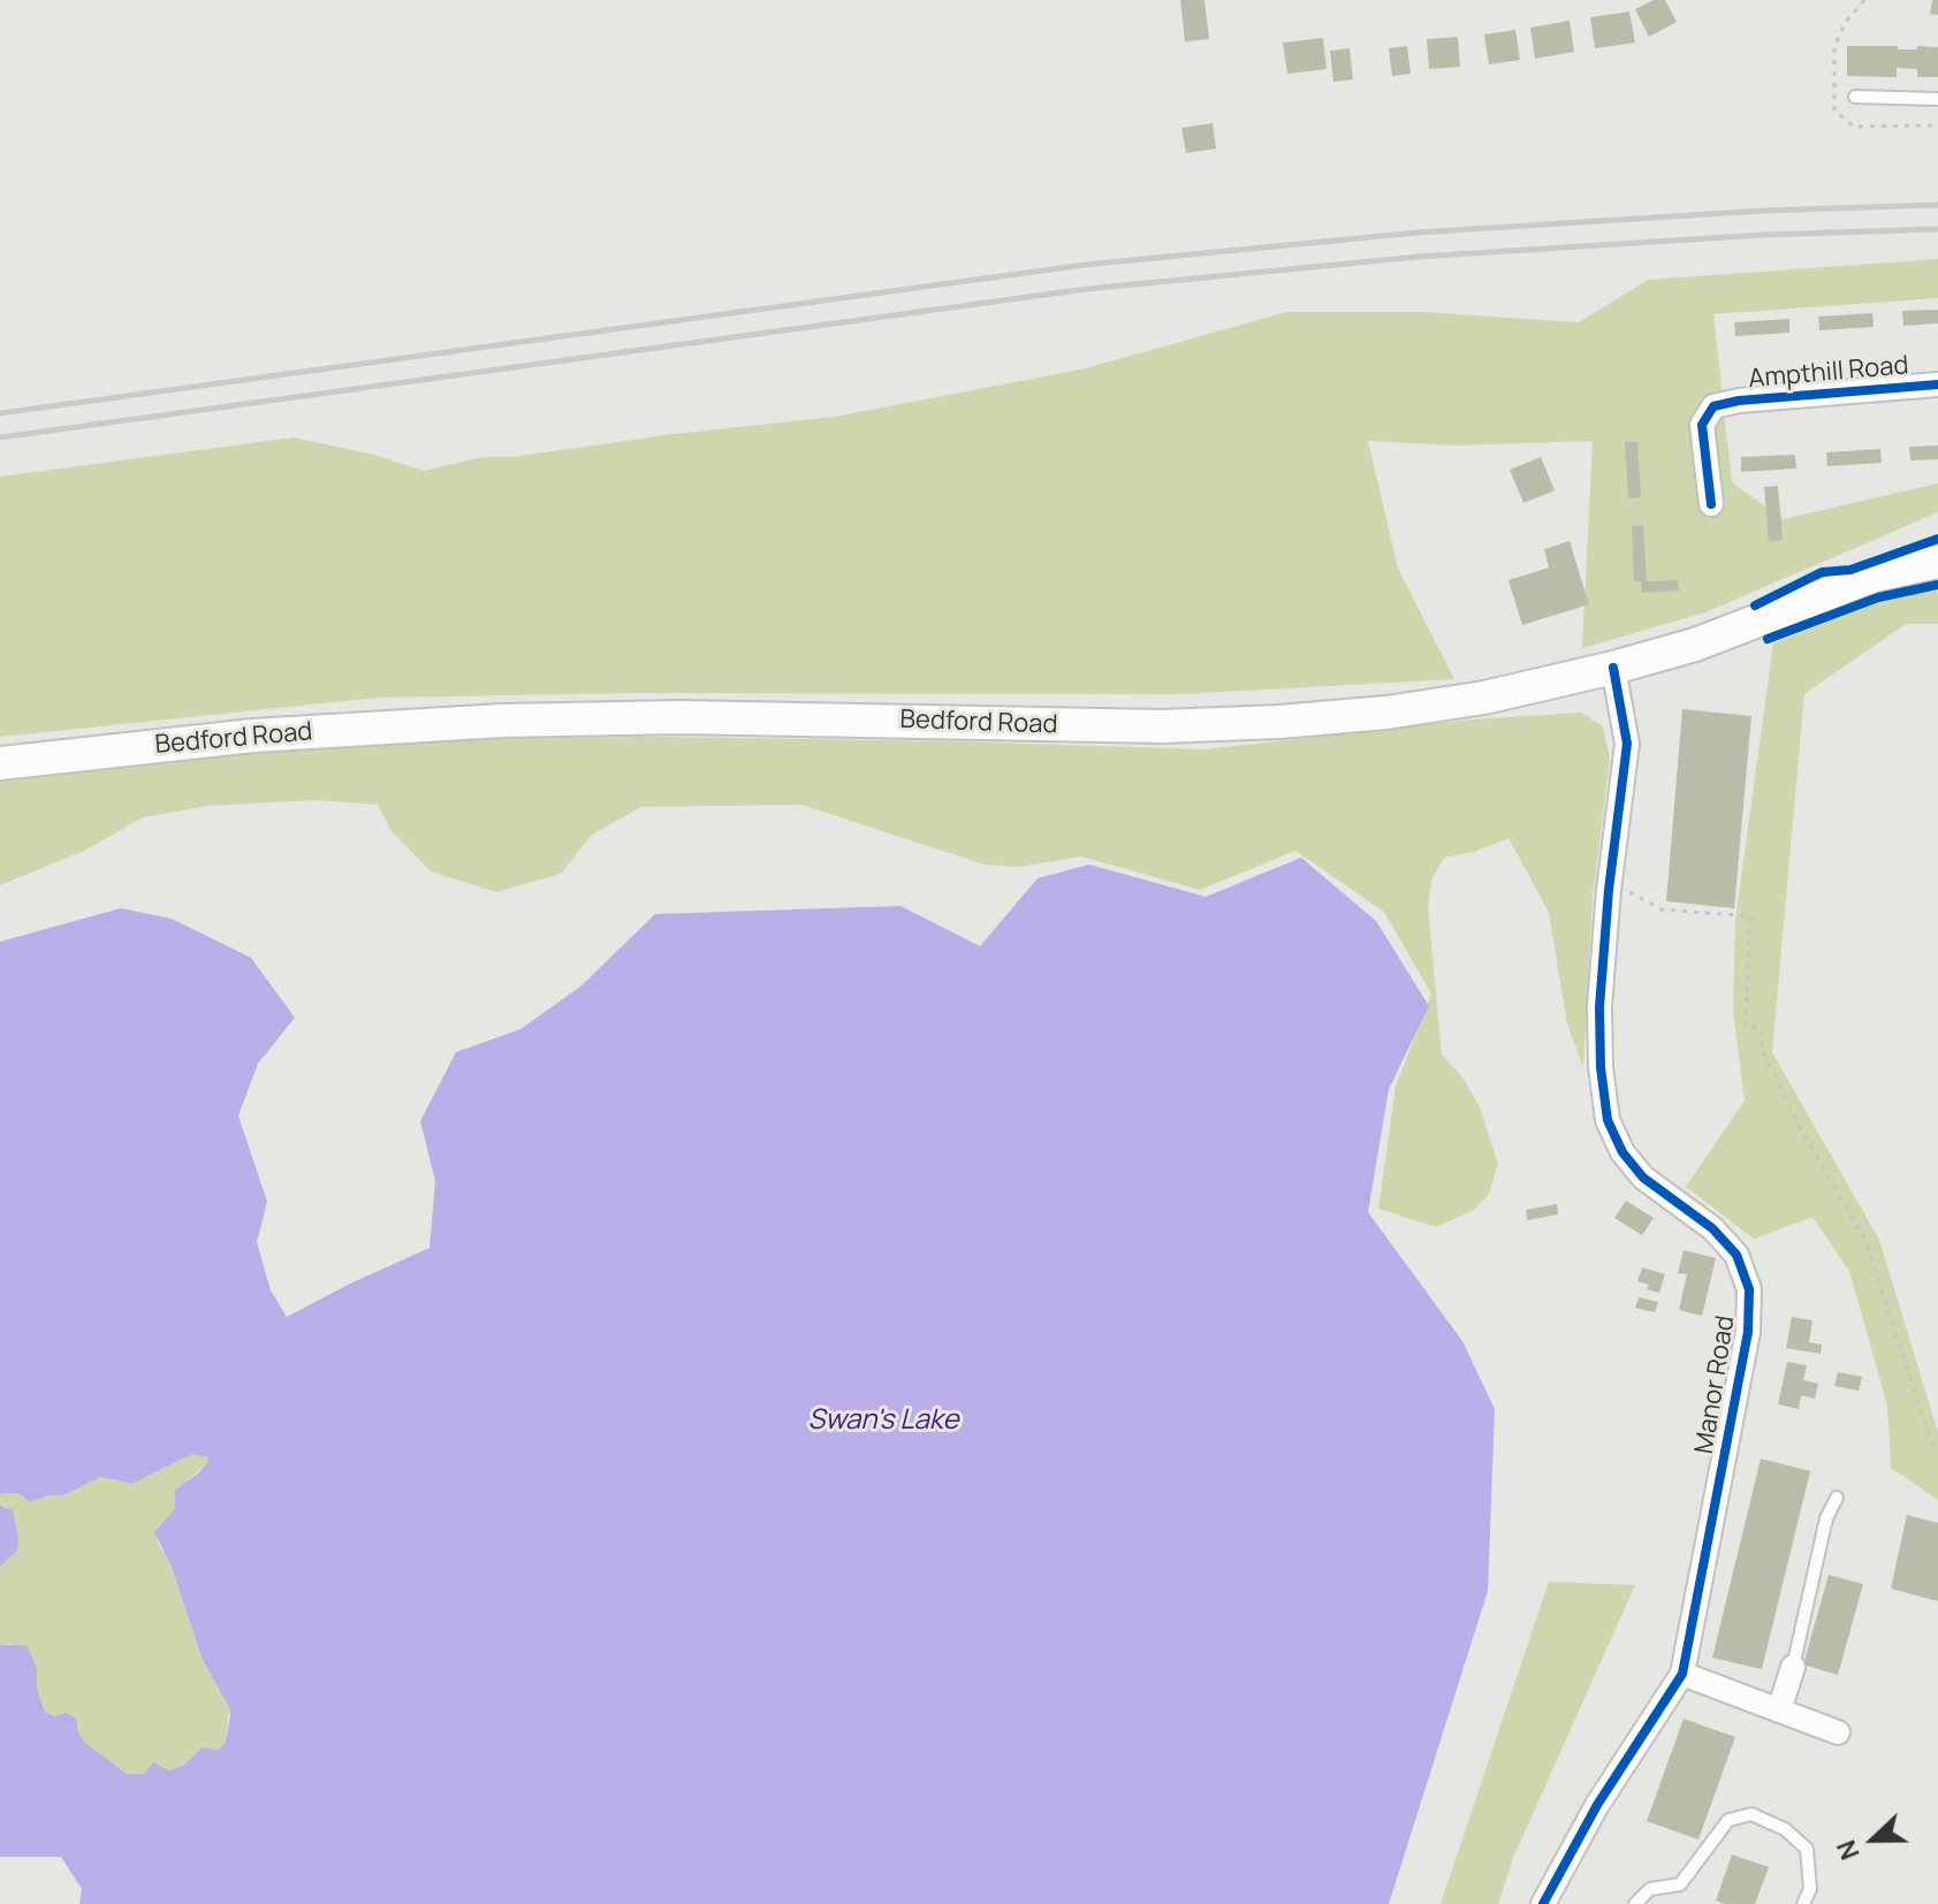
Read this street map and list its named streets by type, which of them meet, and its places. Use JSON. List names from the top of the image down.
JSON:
{
  "streets": {
    "main road": ["Bedford Road"],
    "street": ["Ampthill Road", "Manor Road"]
  },
  "crossings": [
    ["Bedford Road", "Manor Road"]
  ],
  "water": ["Swan's Lake"],
  "north": "left"
}
